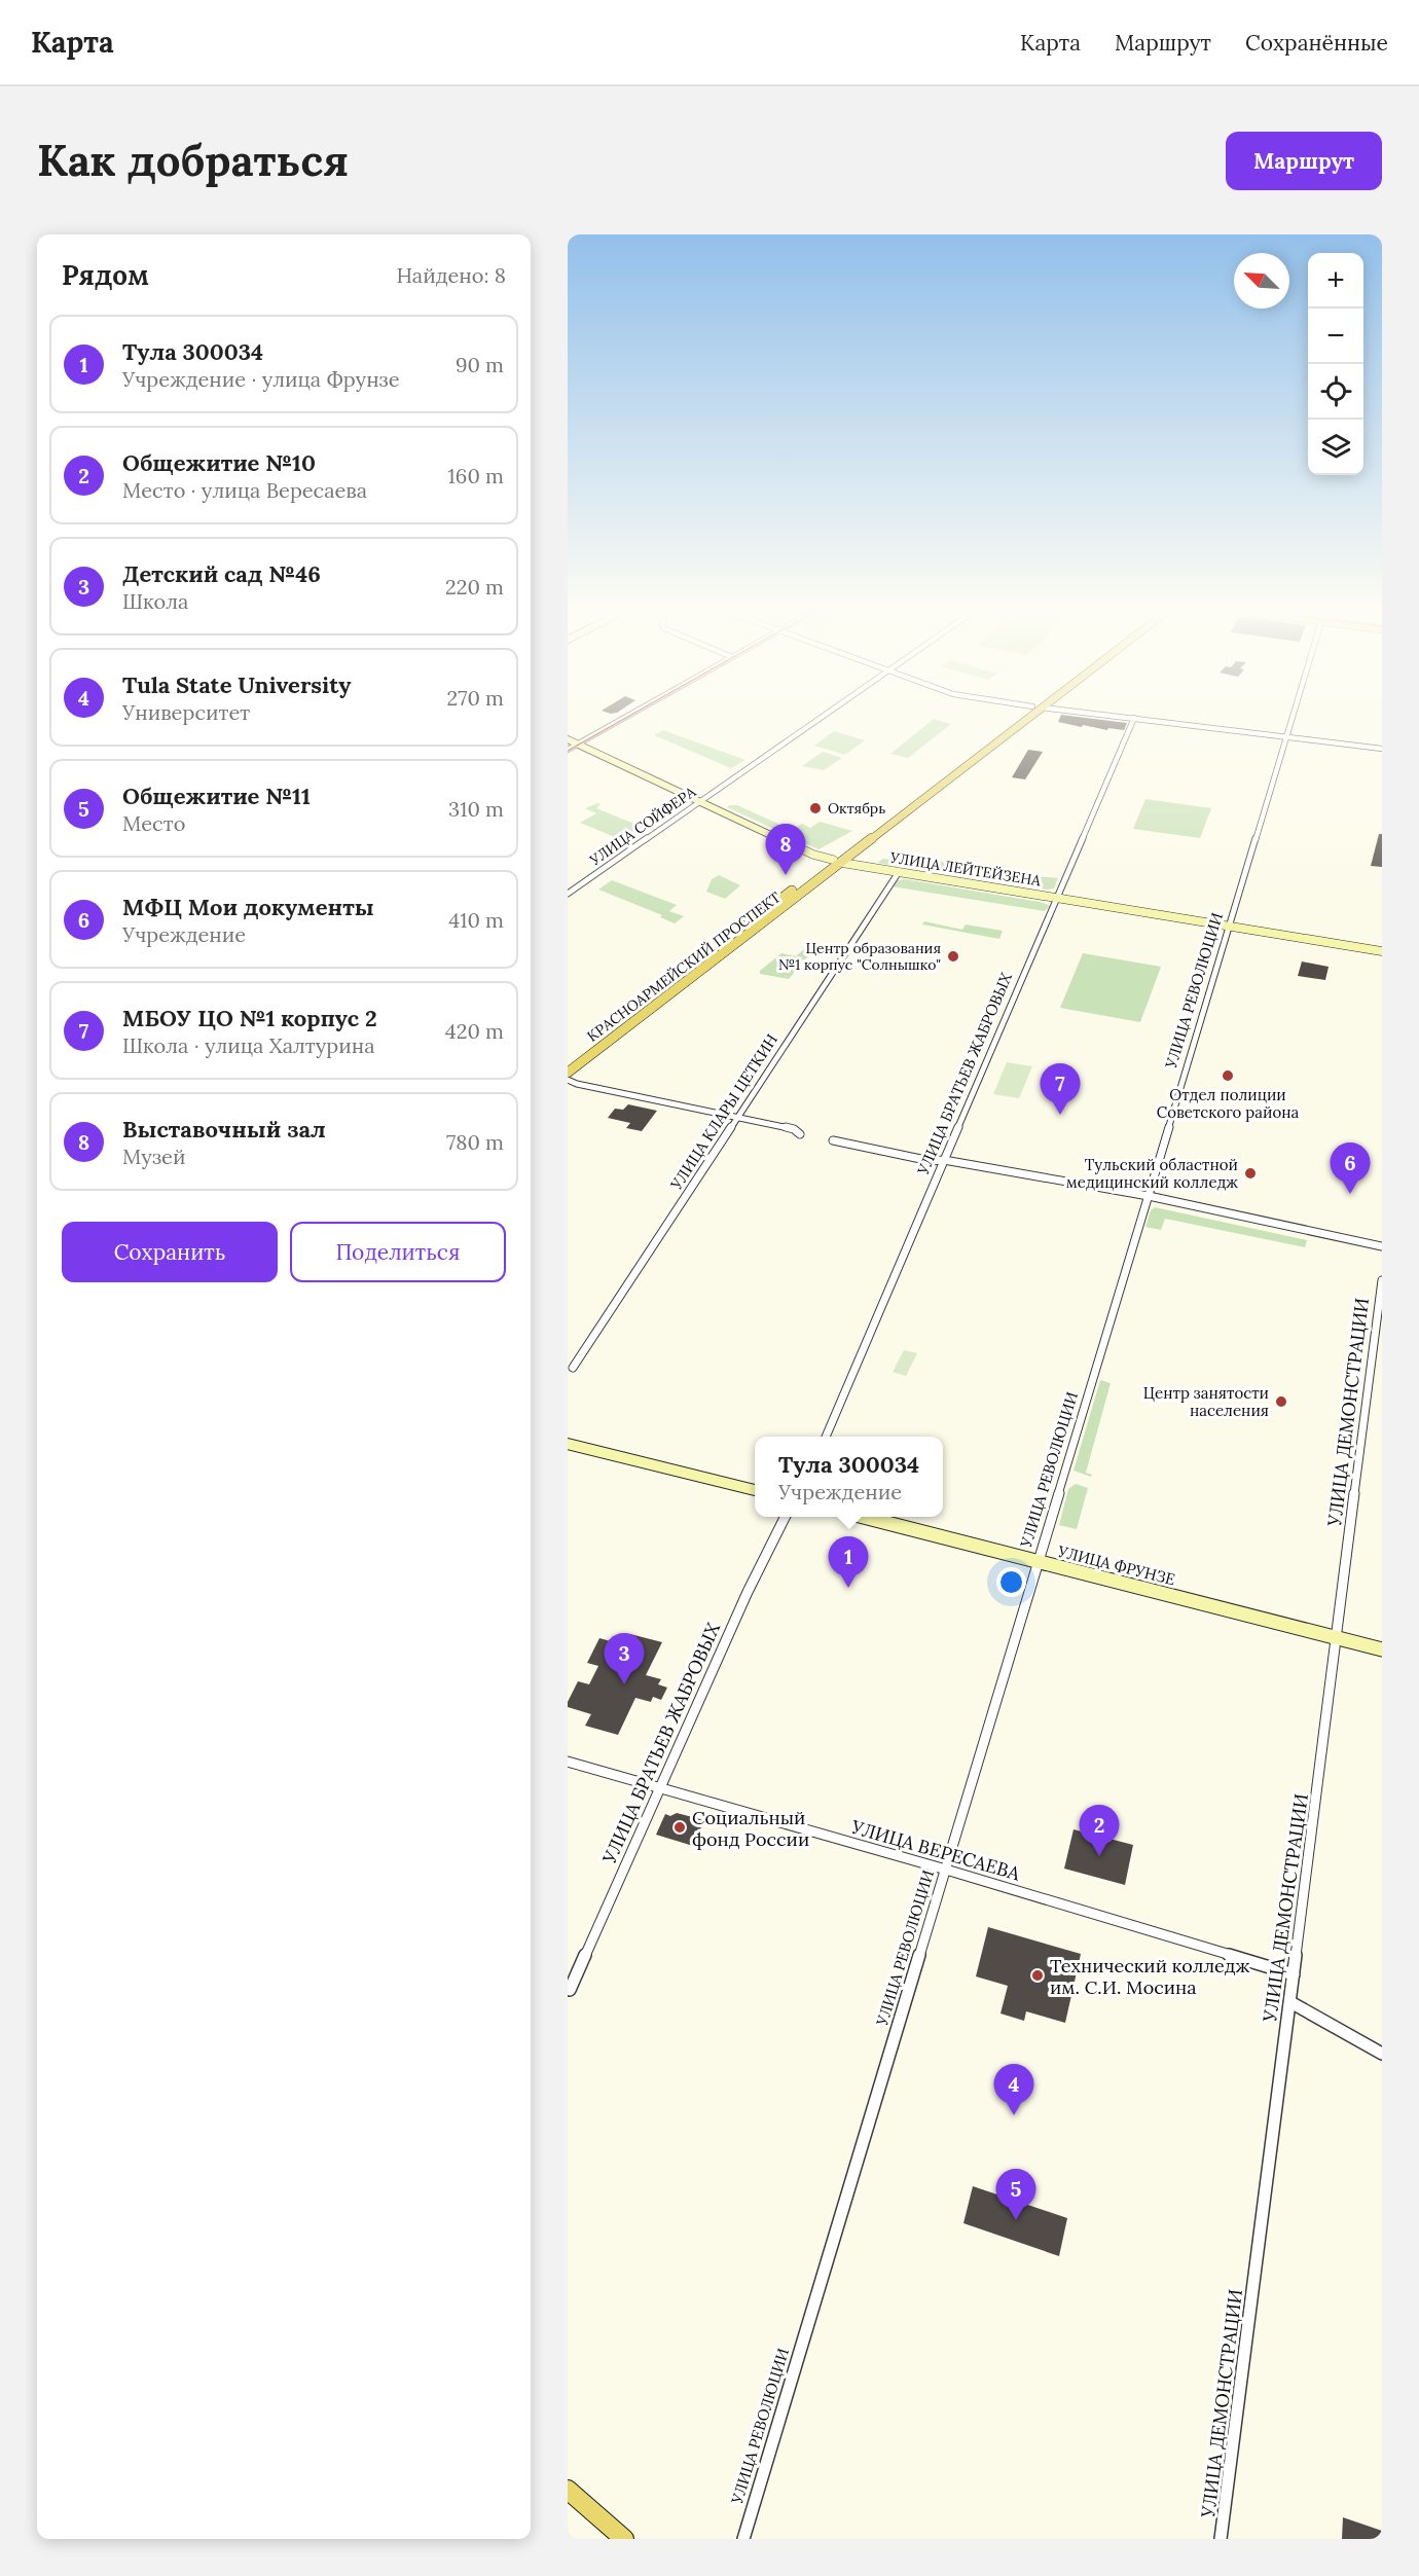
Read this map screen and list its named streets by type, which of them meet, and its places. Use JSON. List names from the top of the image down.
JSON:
{
  "streets": {
    "main road": ["КРАСНОАРМЕЙСКИЙ ПРОСПЕКТ"],
    "street": [
      "УЛИЦА СОЙФЕРА",
      "УЛИЦА ЛЕЙТЕЙЗЕНА",
      "УЛИЦА РЕВОЛЮЦИИ",
      "УЛИЦА БРАТЬЕВ ЖАБРОВЫХ",
      "УЛИЦА КЛАРЫ ЦЕТКИН",
      "УЛИЦА ДЕМОНСТРАЦИИ",
      "УЛИЦА ФРУНЗЕ",
      "УЛИЦА ВЕРЕСАЕВА"
    ]
  },
  "crossings": [
    ["УЛИЦА СОЙФЕРА", "УЛИЦА ЛЕЙТЕЙЗЕНА"],
    ["УЛИЦА ЛЕЙТЕЙЗЕНА", "КРАСНОАРМЕЙСКИЙ ПРОСПЕКТ"],
    ["УЛИЦА ЛЕЙТЕЙЗЕНА", "УЛИЦА РЕВОЛЮЦИИ"],
    ["УЛИЦА ЛЕЙТЕЙЗЕНА", "УЛИЦА БРАТЬЕВ ЖАБРОВЫХ"],
    ["УЛИЦА ЛЕЙТЕЙЗЕНА", "УЛИЦА КЛАРЫ ЦЕТКИН"],
    ["УЛИЦА РЕВОЛЮЦИИ", "УЛИЦА ФРУНЗЕ"],
    ["УЛИЦА РЕВОЛЮЦИИ", "УЛИЦА ВЕРЕСАЕВА"],
    ["УЛИЦА БРАТЬЕВ ЖАБРОВЫХ", "УЛИЦА ВЕРЕСАЕВА"],
    ["УЛИЦА ДЕМОНСТРАЦИИ", "УЛИЦА ФРУНЗЕ"],
    ["УЛИЦА ДЕМОНСТРАЦИИ", "УЛИЦА ВЕРЕСАЕВА"]
  ],
  "places": [
    "Октябрь",
    "Центр образования №1 корпус \"Солнышко\"",
    "Отдел полиции Советского района",
    "Тульский областной медицинский колледж",
    "Центр занятости населения",
    "Социальный фонд России",
    "Технический колледж им. С.И. Мосина"
  ],
  "north": "top left",
  "page": {
    "header": "Карта",
    "nav": ["Карта", "Маршрут", "Сохранённые"],
    "buttons": [
      "Маршрут",
      ["Сохранить", "Поделиться"]
    ],
    "title": "Как добраться",
    "heading": ["Рядом", "Найдено: 8"],
    "map_buttons": ["+", "−"],
    "list": [
      {
        "mark": "1",
        "name": "Тула 300034",
        "note": "Учреждение · улица Фрунзе",
        "value": "90 m"
      },
      {
        "mark": "2",
        "name": "Общежитие №10",
        "note": "Место · улица Вересаева",
        "value": "160 m"
      },
      {
        "mark": "3",
        "name": "Детский сад №46",
        "note": "Школа",
        "value": "220 m"
      },
      {
        "mark": "4",
        "name": "Tula State University",
        "note": "Университет",
        "value": "270 m"
      },
      {
        "mark": "5",
        "name": "Общежитие №11",
        "note": "Место",
        "value": "310 m"
      },
      {
        "mark": "6",
        "name": "МФЦ Мои документы",
        "note": "Учреждение",
        "value": "410 m"
      },
      {
        "mark": "7",
        "name": "МБОУ ЦО №1 корпус 2",
        "note": "Школа · улица Халтурина",
        "value": "420 m"
      },
      {
        "mark": "8",
        "name": "Выставочный зал",
        "note": "Музей",
        "value": "780 m"
      }
    ],
    "pins": [
      "8",
      "7",
      "6",
      "1",
      "3",
      "2",
      "4",
      "5"
    ],
    "popup": ["Тула 300034", "Учреждение"]
  }
}
